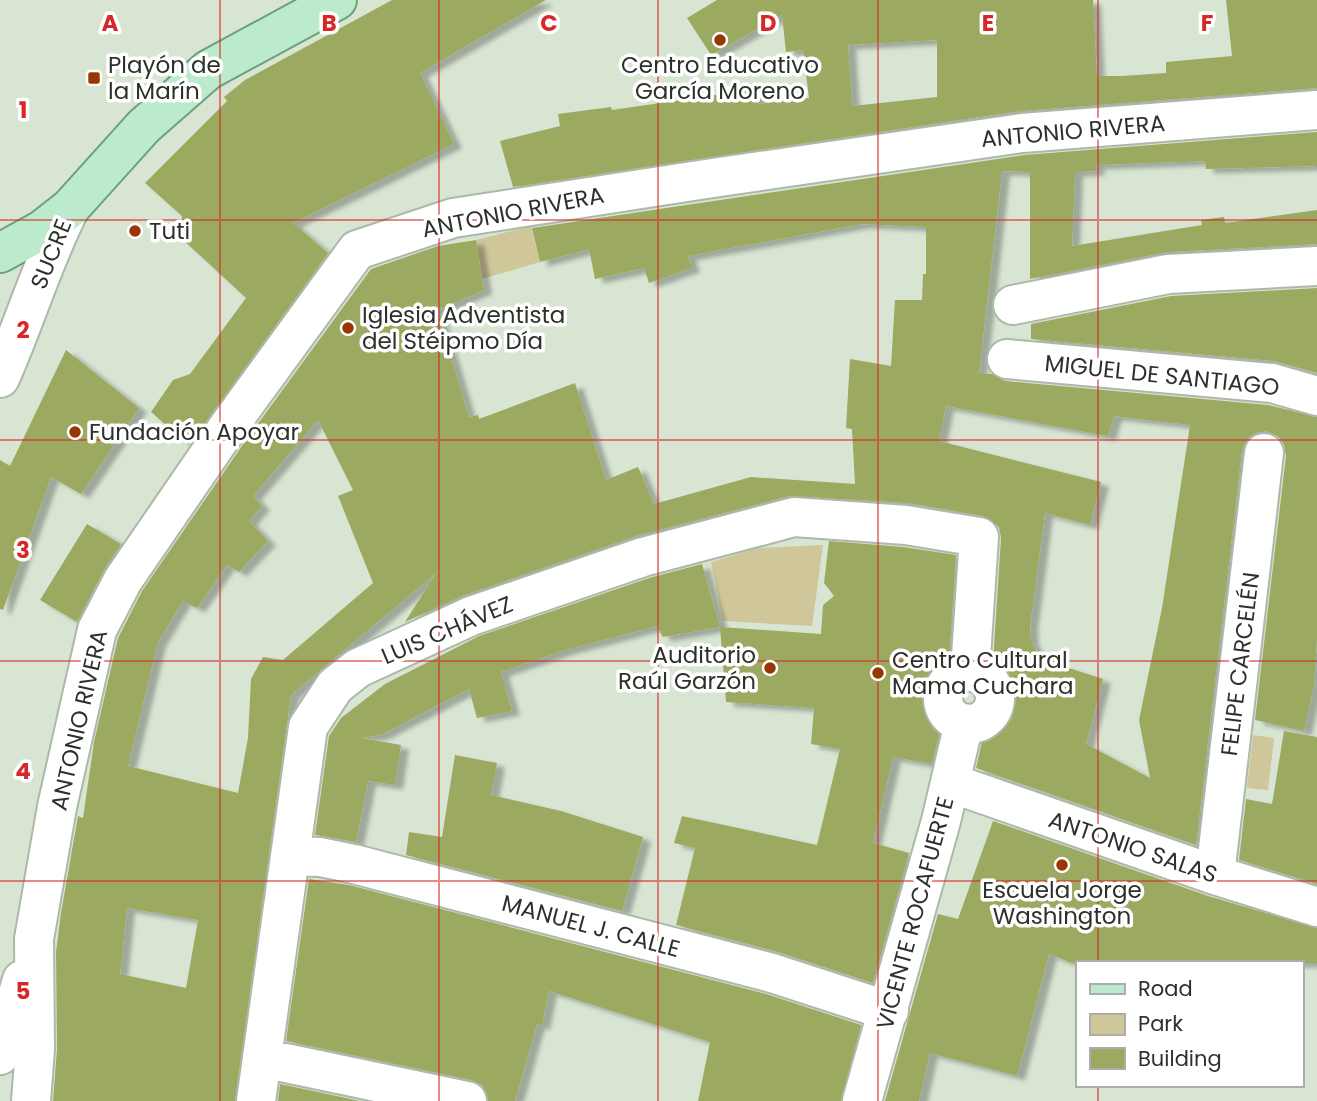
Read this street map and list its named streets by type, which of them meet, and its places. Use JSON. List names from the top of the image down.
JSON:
{
  "streets": {
    "street": [
      "ANTONIO RIVERA",
      "SUCRE",
      "MIGUEL DE SANTIAGO",
      "LUIS CHÁVEZ",
      "FELIPE CARCELÉN",
      "ANTONIO SALAS",
      "VICENTE ROCAFUERTE",
      "MANUEL J. CALLE"
    ]
  },
  "crossings": [
    ["LUIS CHÁVEZ", "VICENTE ROCAFUERTE"],
    ["LUIS CHÁVEZ", "MANUEL J. CALLE"],
    ["FELIPE CARCELÉN", "ANTONIO SALAS"],
    ["ANTONIO SALAS", "VICENTE ROCAFUERTE"],
    ["VICENTE ROCAFUERTE", "MANUEL J. CALLE"]
  ],
  "places": {
    "other": [
      "Centro Educativo García Moreno",
      "Tuti",
      "Iglesia Adventista del Stéipmo Día",
      "Fundación Apoyar",
      "Auditorio Raúl Garzón",
      "Centro Cultural Mama Cuchara",
      "Escuela Jorge Washington"
    ],
    "transit": ["Playón de la Marín"]
  },
  "legend": ["Road", "Park", "Building"],
  "grid": {
    "columns": [
      "A",
      "B",
      "C",
      "D",
      "E",
      "F"
    ],
    "rows": [
      "1",
      "2",
      "3",
      "4",
      "5"
    ]
  }
}
